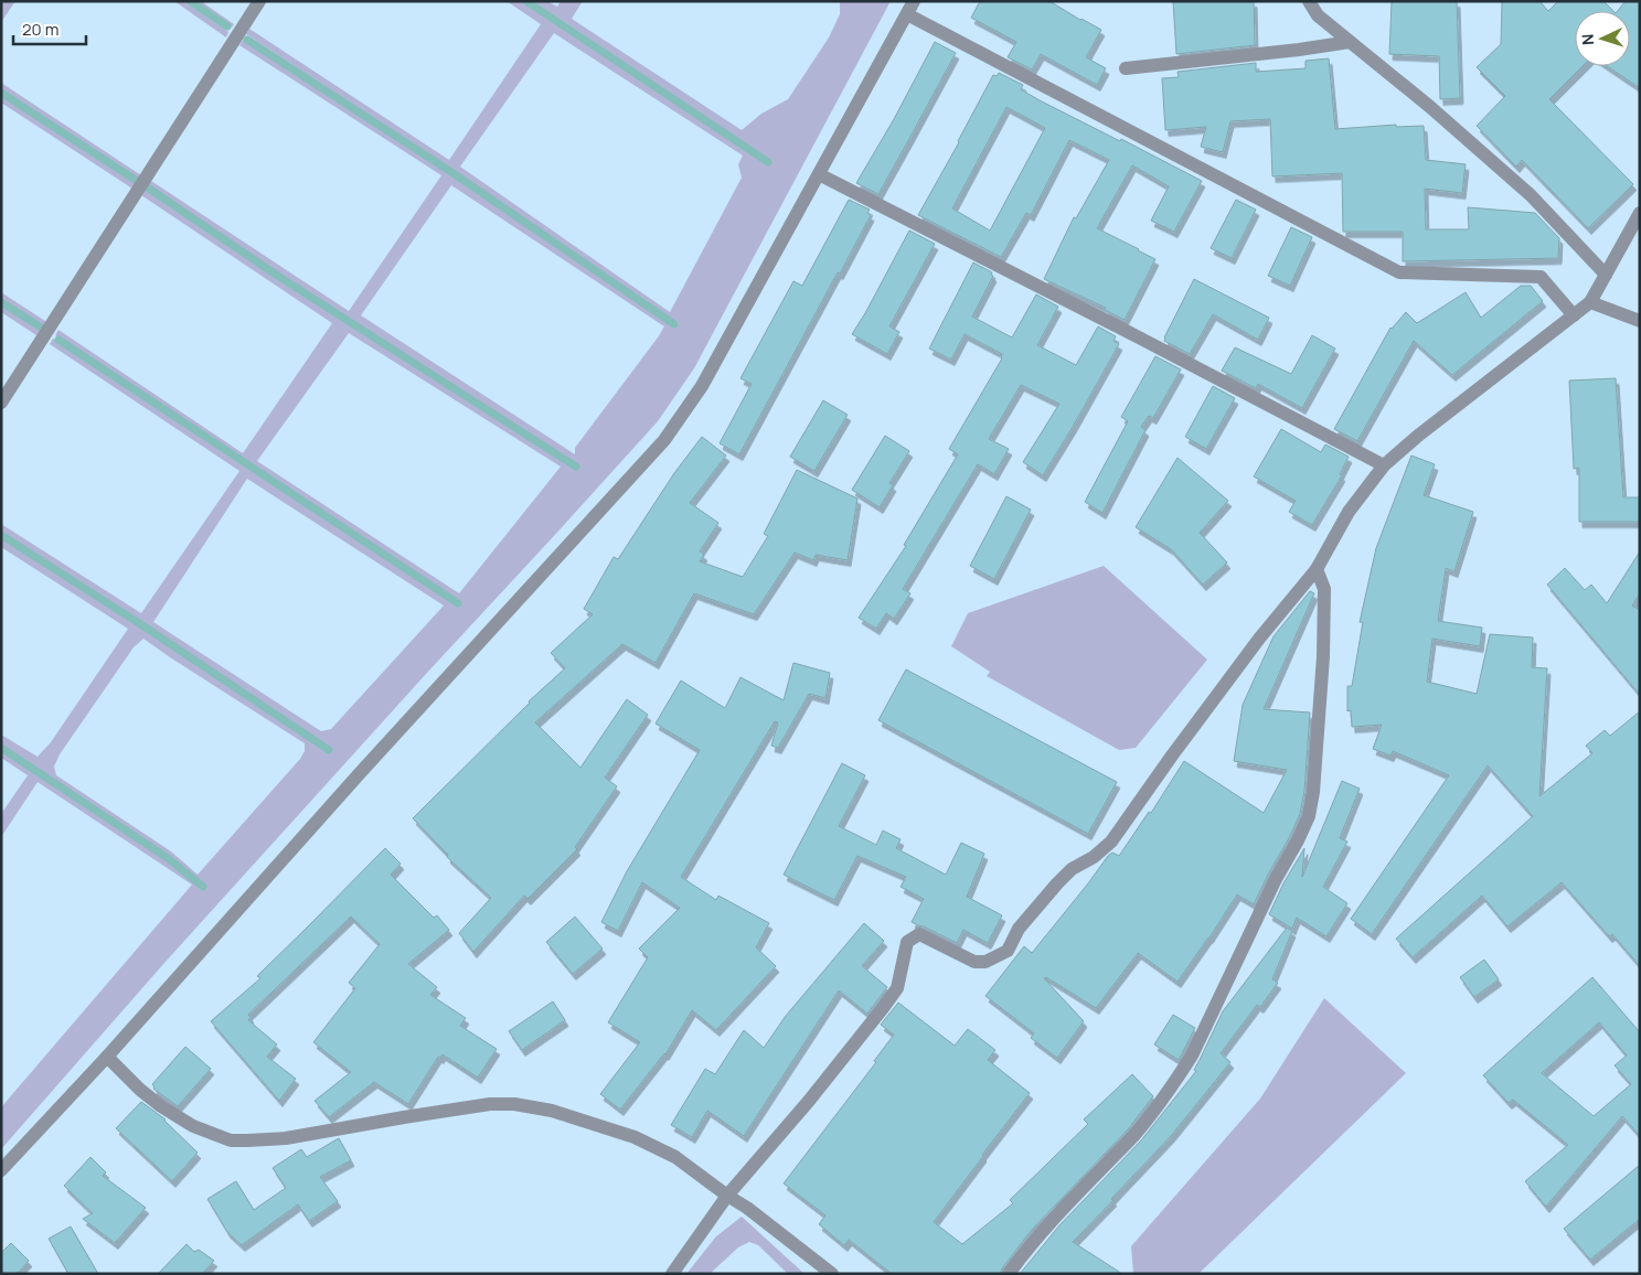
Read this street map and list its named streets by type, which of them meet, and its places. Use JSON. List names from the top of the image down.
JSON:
{
  "scale_bar": "20 m",
  "north": "left"
}
